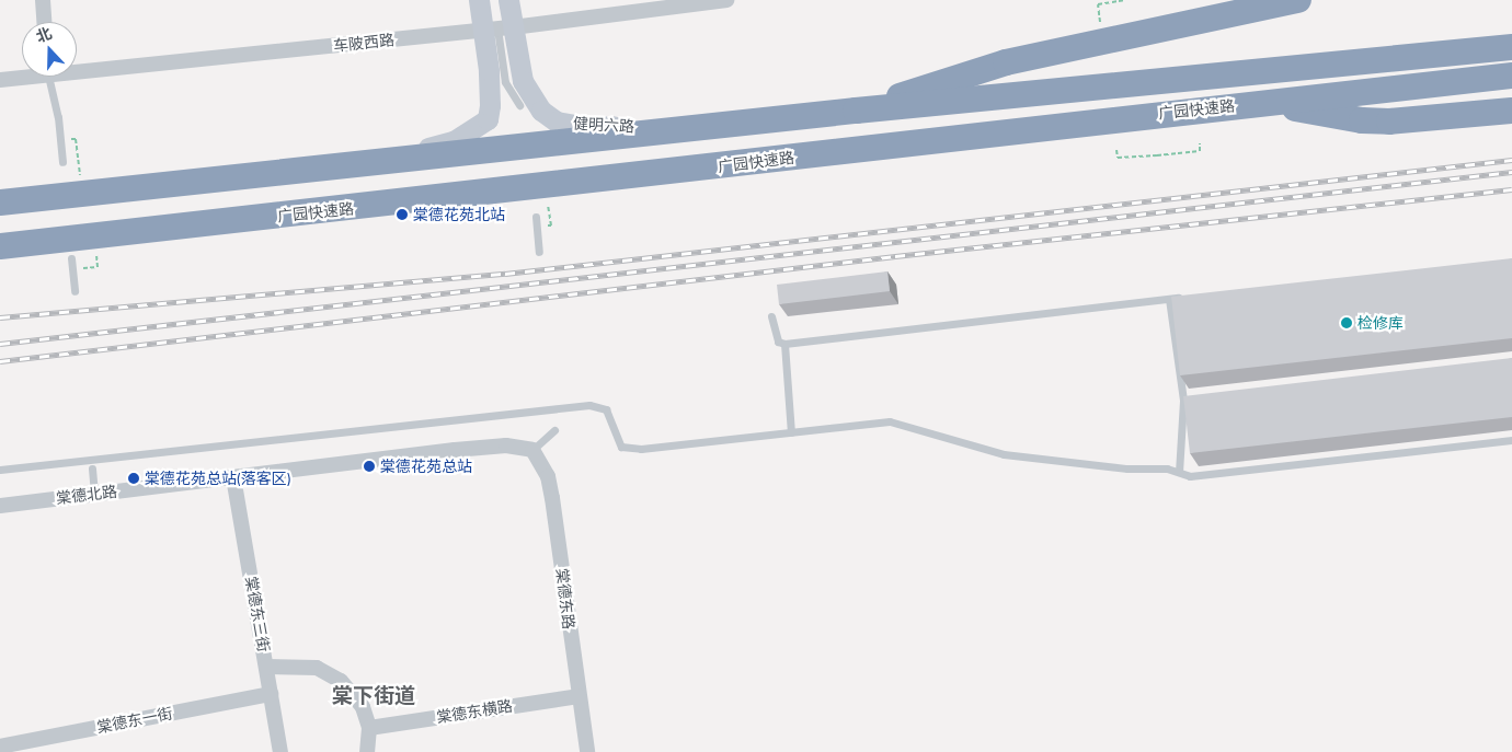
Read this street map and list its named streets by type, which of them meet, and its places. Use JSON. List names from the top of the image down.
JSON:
{
  "streets": {
    "highway": ["广园快速路"],
    "main road": ["健明六路"],
    "street": [
      "车陂西路",
      "棠德北路",
      "棠德东路",
      "棠德东三街",
      "棠德东横路",
      "棠德东一街"
    ]
  },
  "crossings": [
    ["车陂西路", "健明六路"],
    ["广园快速路", "健明六路"],
    ["棠德北路", "棠德东路"],
    ["棠德北路", "棠德东三街"],
    ["棠德东路", "棠德东横路"],
    ["棠德东三街", "棠德东一街"]
  ],
  "districts": ["棠下街道"],
  "places": [
    "棠德花苑北站",
    "检修库",
    "棠德花苑总站",
    "棠德花苑总站(落客区)"
  ],
  "north": "top"
}
